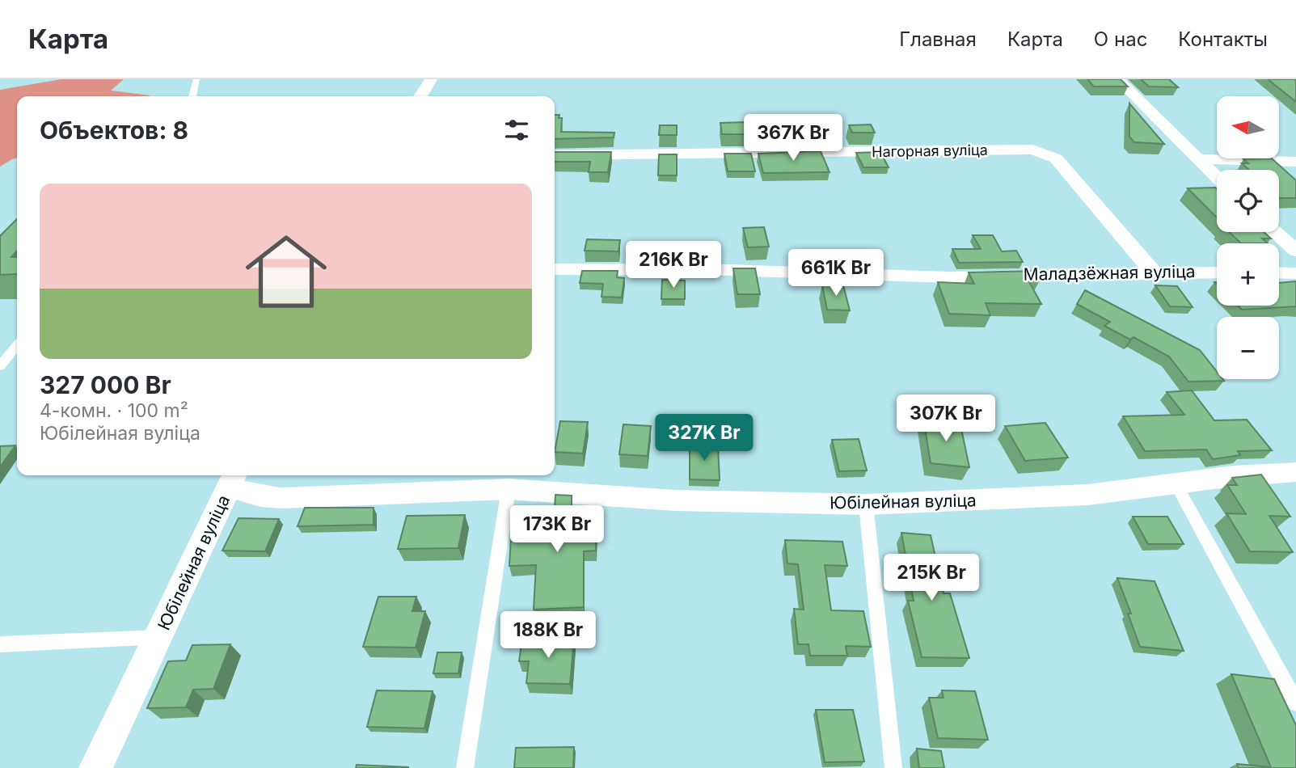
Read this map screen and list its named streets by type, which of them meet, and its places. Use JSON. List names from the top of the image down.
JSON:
{
  "streets": {
    "street": ["Нагорная вуліца", "Маладзёжная вуліца", "Юбілейная вуліца"]
  },
  "crossings": [
    ["Нагорная вуліца", "Маладзёжная вуліца"]
  ],
  "north": "left",
  "page": {
    "header": "Карта",
    "nav": [
      "Главная",
      "Карта",
      "О нас",
      "Контакты"
    ],
    "map_buttons": ["+", "−"],
    "heading": "Объектов: 8",
    "price": [
      "367K Br",
      "216K Br",
      "661K Br",
      "307K Br",
      "327K Br",
      "173K Br",
      "215K Br",
      "188K Br"
    ],
    "list": [
      {
        "name": "327 000 Br",
        "note": "4-комн. · 100 m² · Юбілейная вуліца"
      }
    ]
  }
}
